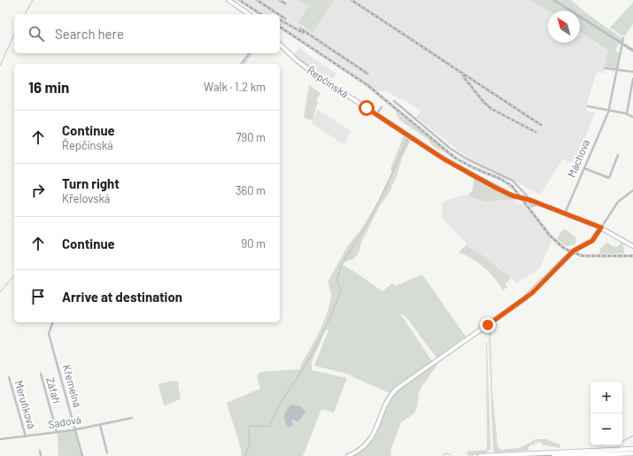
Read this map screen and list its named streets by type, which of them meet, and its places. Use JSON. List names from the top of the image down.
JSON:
{
  "streets": {
    "street": [
      "Řepčínská",
      "Máchova",
      "Křemelná",
      "Záfaří",
      "Meruňková",
      "Sadová"
    ]
  },
  "crossings": [
    ["Řepčínská", "Máchova"],
    ["Křemelná", "Sadová"],
    ["Záfaří", "Sadová"],
    ["Meruňková", "Sadová"]
  ],
  "north": "top left",
  "page": {
    "search": "Search here",
    "heading": ["16 min", "Walk · 1.2 km"],
    "list": [
      ["Continue", "Řepčínská", "790 m"],
      ["Turn right", "Křelovská", "360 m"],
      ["Continue", "90 m"],
      "Arrive at destination"
    ],
    "map_buttons": ["+", "−"]
  }
}
